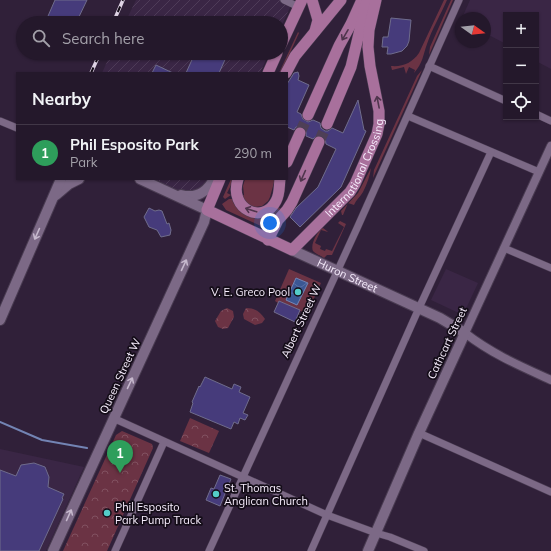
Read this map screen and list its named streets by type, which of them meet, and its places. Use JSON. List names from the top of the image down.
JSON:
{
  "streets": {
    "highway": ["International Crossing", "Huron Street"],
    "main road": ["Cathcart Street", "Queen Street W"],
    "street": ["Albert Street W"]
  },
  "crossings": [
    ["International Crossing", "Huron Street"],
    ["Huron Street", "Albert Street W"],
    ["Huron Street", "Cathcart Street"],
    ["Huron Street", "Queen Street W"]
  ],
  "one_way": ["Queen Street W"],
  "places": ["V. E. Greco Pool", "St. Thomas Anglican Church", "Phil Esposito Park Pump Track"],
  "north": "right",
  "page": {
    "map_buttons": ["+", "−"],
    "search": "Search here",
    "heading": "Nearby",
    "list": [
      {
        "mark": "1",
        "name": "Phil Esposito Park",
        "note": "Park",
        "value": "290 m"
      }
    ],
    "pins": "1"
  }
}
